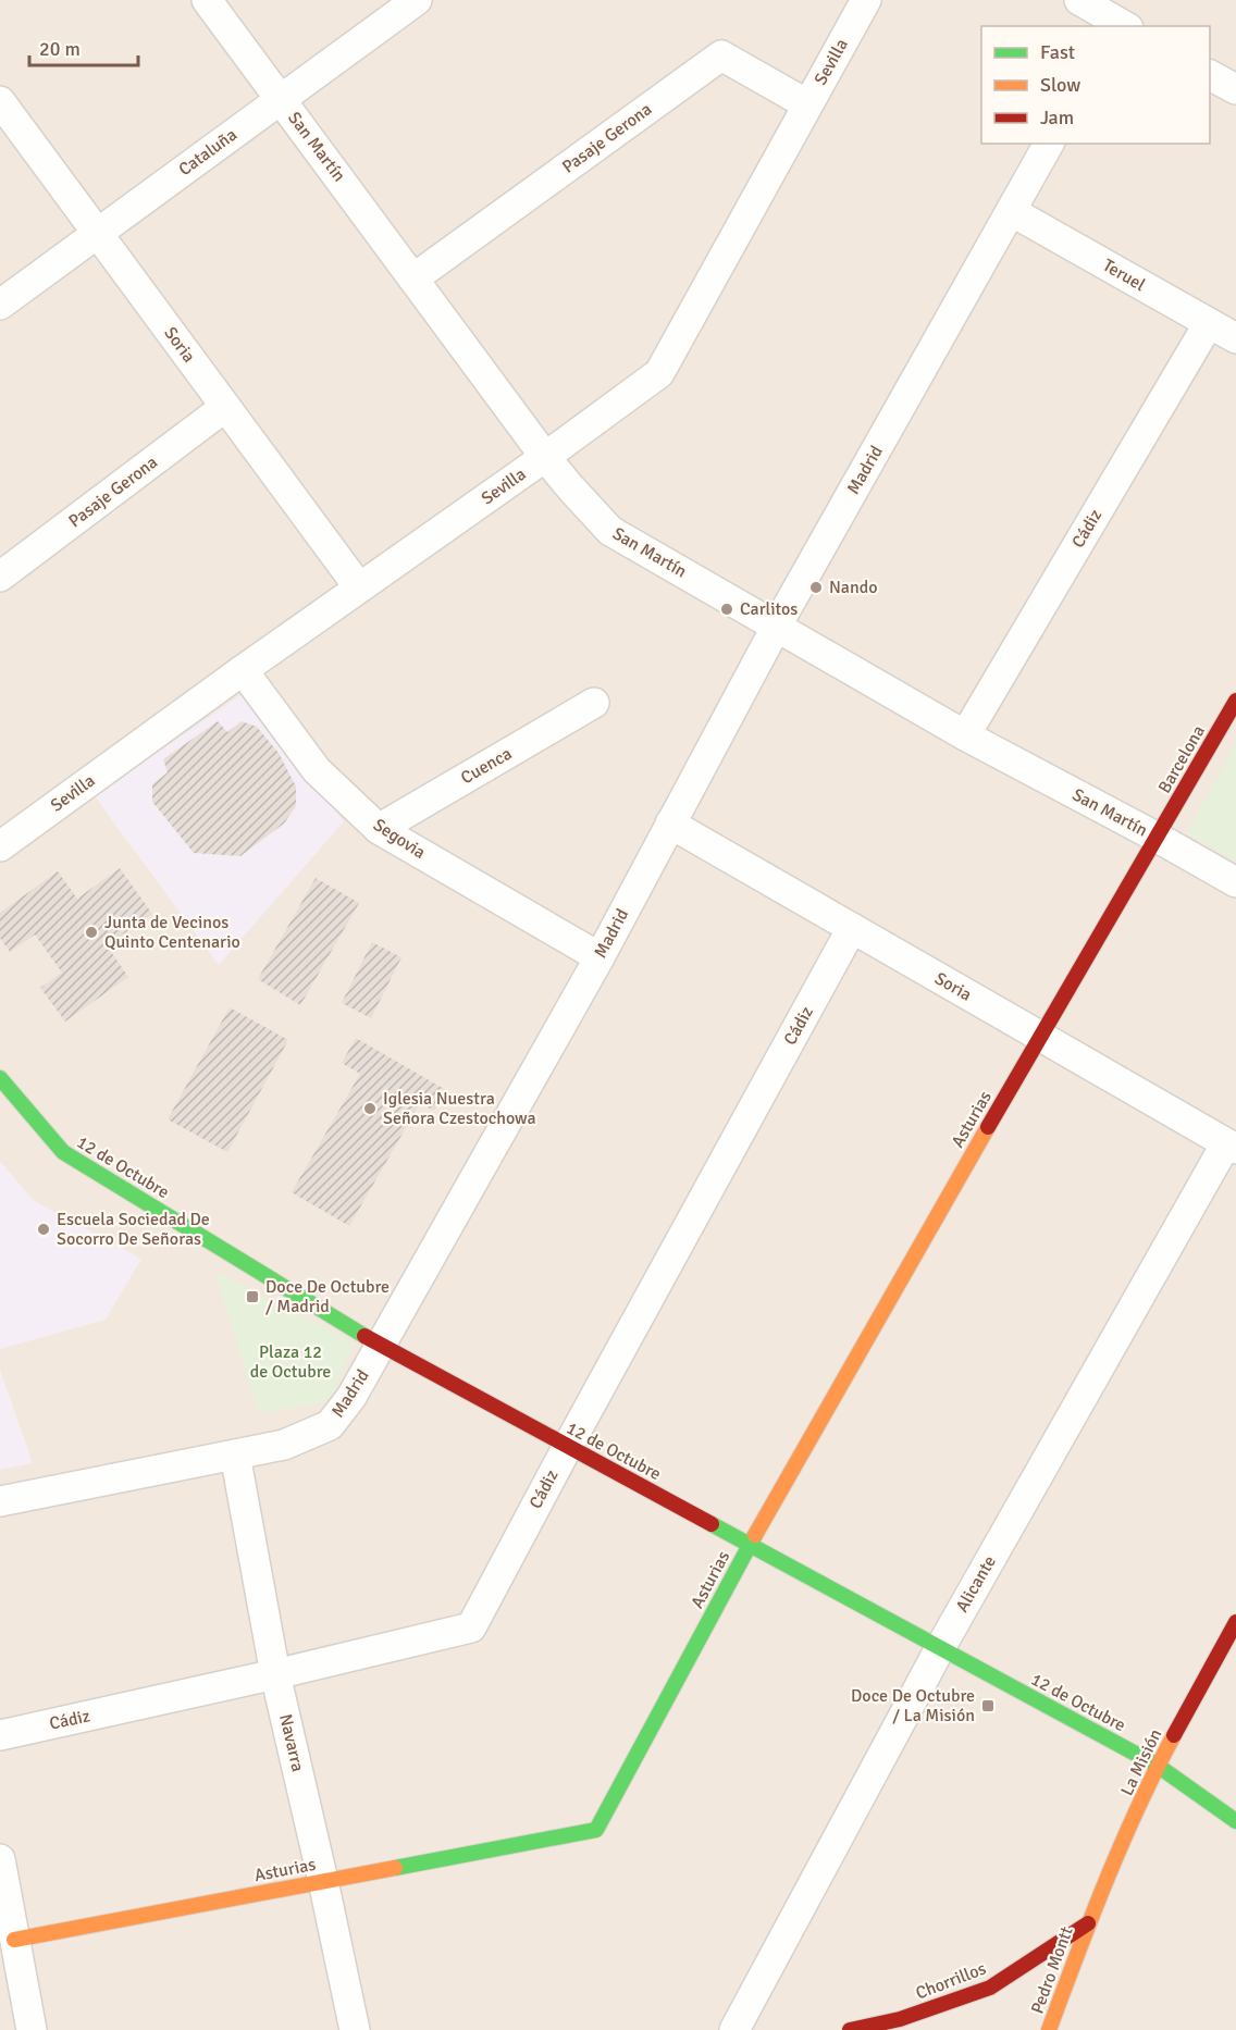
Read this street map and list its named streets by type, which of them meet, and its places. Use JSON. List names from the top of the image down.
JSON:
{
  "streets": {
    "street": [
      "Sevilla",
      "Pasaje Gerona",
      "San Martín",
      "Cataluña",
      "Teruel",
      "Soria",
      "Madrid",
      "Cádiz",
      "Barcelona",
      "Cuenca",
      "Segovia",
      "Asturias",
      "12 de Octubre",
      "Alicante",
      "Navarra",
      "La Misión",
      "Pedro Montt",
      "Chorrillos"
    ]
  },
  "crossings": [
    ["Sevilla", "Pasaje Gerona"],
    ["Sevilla", "San Martín"],
    ["Sevilla", "Soria"],
    ["Sevilla", "Segovia"],
    ["Pasaje Gerona", "San Martín"],
    ["Pasaje Gerona", "Soria"],
    ["San Martín", "Cataluña"],
    ["San Martín", "Madrid"],
    ["San Martín", "Cádiz"],
    ["San Martín", "Barcelona"],
    ["San Martín", "Asturias"],
    ["Cataluña", "Soria"],
    ["Teruel", "Madrid"],
    ["Teruel", "Cádiz"],
    ["Soria", "Madrid"],
    ["Soria", "Cádiz"],
    ["Soria", "Asturias"],
    ["Soria", "Alicante"],
    ["Madrid", "Segovia"],
    ["Madrid", "12 de Octubre"],
    ["Madrid", "Navarra"],
    ["Cádiz", "12 de Octubre"],
    ["Cádiz", "Navarra"],
    ["Barcelona", "Asturias"],
    ["Cuenca", "Segovia"],
    ["Asturias", "12 de Octubre"],
    ["Asturias", "Navarra"],
    ["12 de Octubre", "Alicante"],
    ["12 de Octubre", "La Misión"],
    ["La Misión", "Pedro Montt"],
    ["La Misión", "Chorrillos"],
    ["Pedro Montt", "Chorrillos"]
  ],
  "parks": ["Plaza 12 de Octubre"],
  "places": {
    "other": [
      "Nando",
      "Carlitos",
      "Junta de Vecinos Quinto Centenario",
      "Iglesia Nuestra Señora Czestochowa",
      "Escuela Sociedad De Socorro De Señoras"
    ],
    "transit": ["Doce De Octubre / Madrid", "Doce De Octubre / La Misión"]
  },
  "legend": ["Fast", "Slow", "Jam"],
  "scale_bar": "20 m"
}
